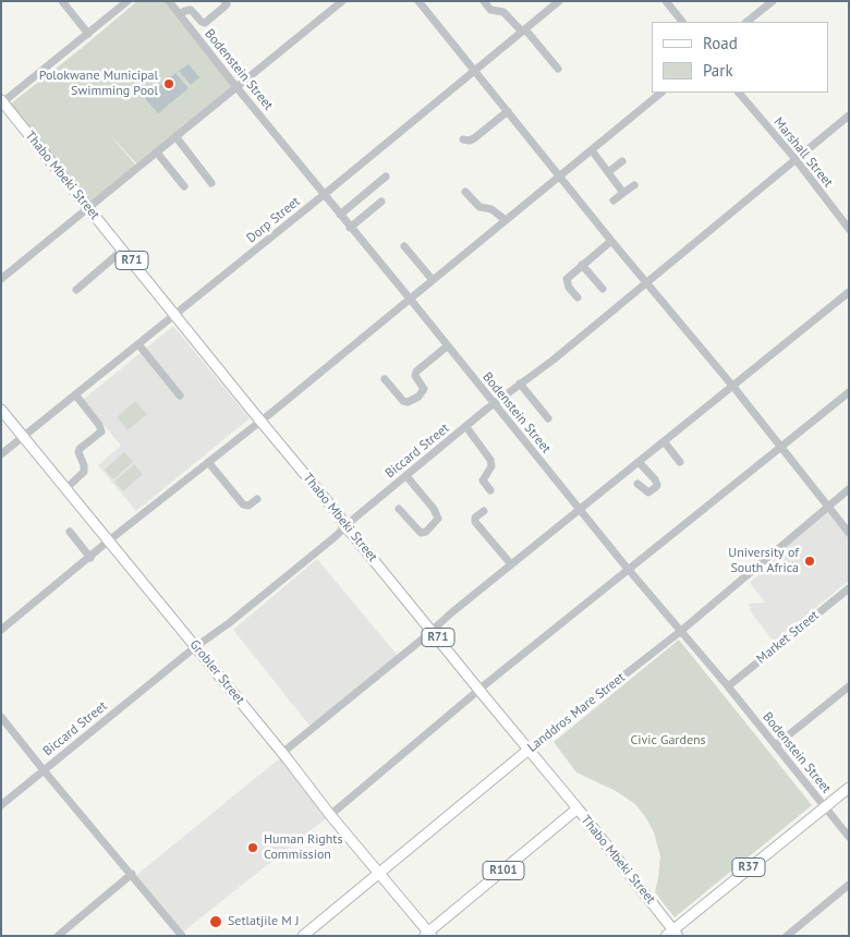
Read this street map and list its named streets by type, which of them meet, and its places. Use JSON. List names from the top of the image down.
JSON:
{
  "streets": {
    "main road": [
      "Thabo Mbeki Street",
      "R71",
      "Grobler Street",
      "Landdros Mare Street",
      "R37",
      "R101"
    ],
    "street": [
      "Bodenstein Street",
      "Marshall Street",
      "Dorp Street",
      "Biccard Street",
      "Market Street"
    ]
  },
  "crossings": [
    ["Bodenstein Street", "Dorp Street"],
    ["Bodenstein Street", "Biccard Street"],
    ["Bodenstein Street", "Market Street"],
    ["Bodenstein Street", "Landdros Mare Street"],
    ["Bodenstein Street", "R37"],
    ["Marshall Street", "Biccard Street"],
    ["Thabo Mbeki Street", "Dorp Street"],
    ["Thabo Mbeki Street", "Biccard Street"],
    ["Thabo Mbeki Street", "Landdros Mare Street"],
    ["Thabo Mbeki Street", "R37"],
    ["Thabo Mbeki Street", "R101"],
    ["Dorp Street", "Grobler Street"],
    ["Biccard Street", "Grobler Street"],
    ["Grobler Street", "Landdros Mare Street"],
    ["Grobler Street", "R101"]
  ],
  "parks": ["Civic Gardens"],
  "places": [
    "Polokwane Municipal Swimming Pool",
    "University of South Africa",
    "Human Rights Commission",
    "Setlatjile M J"
  ],
  "legend": ["Road", "Park"]
}
